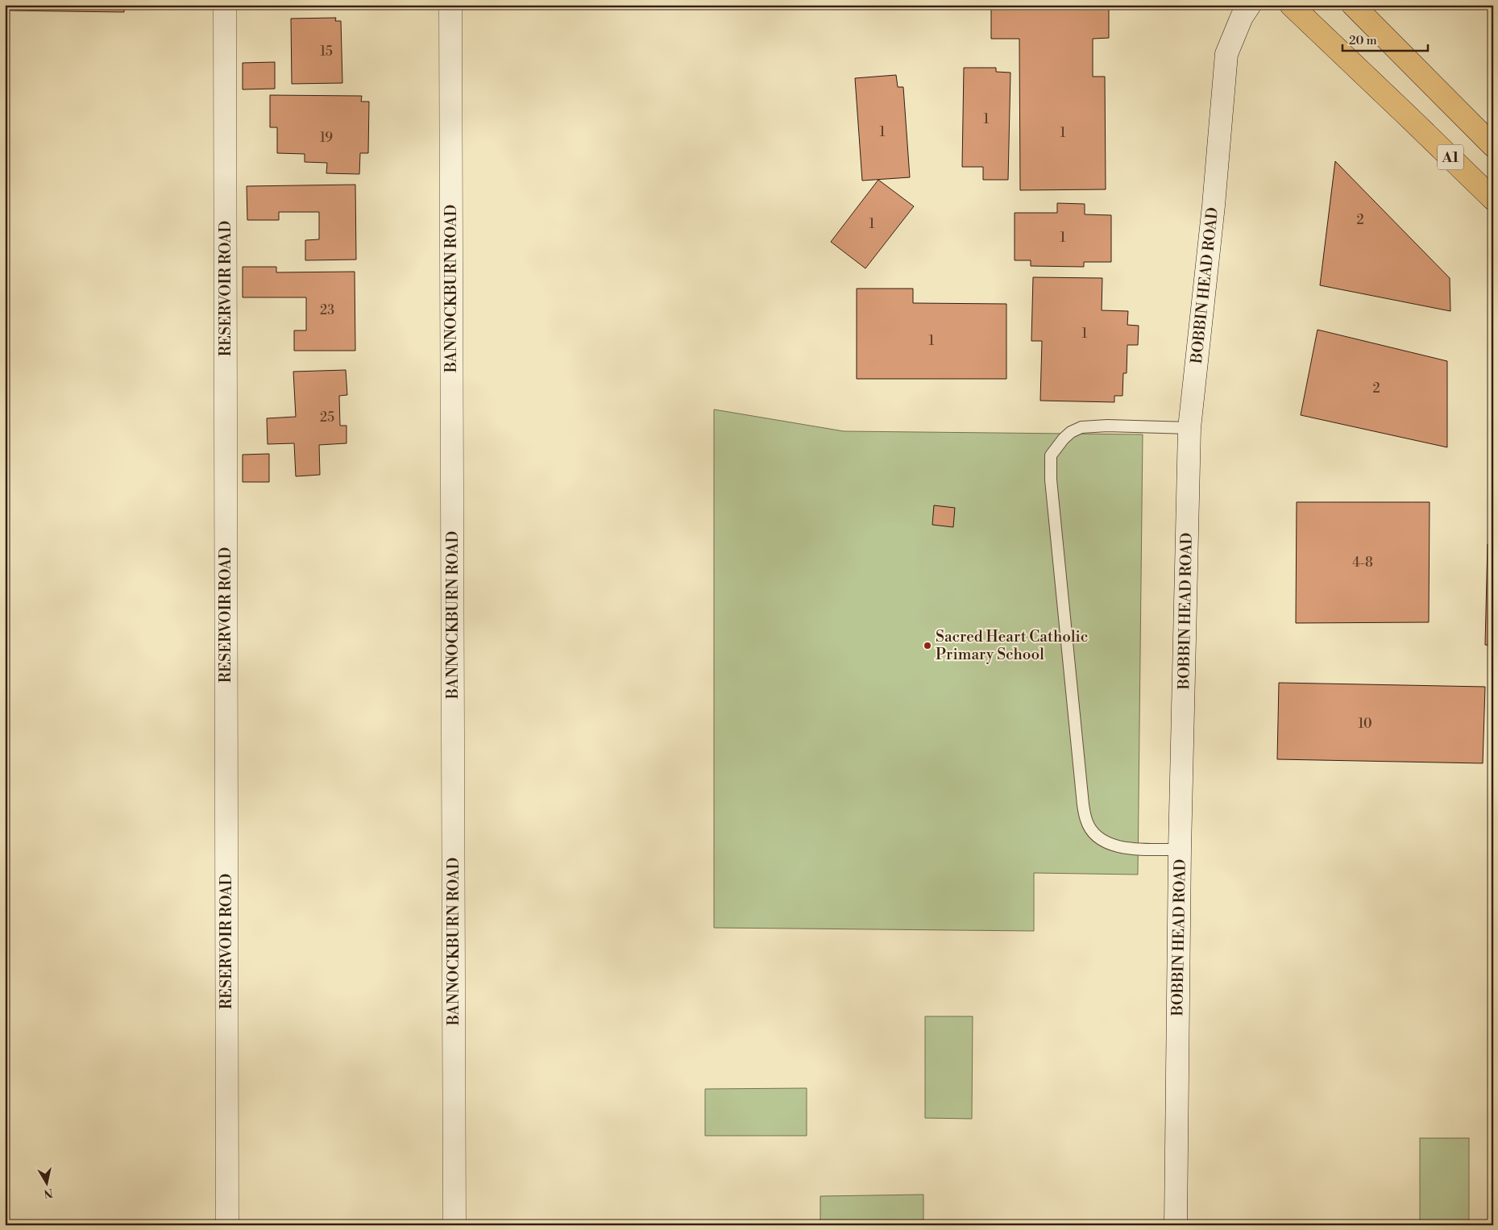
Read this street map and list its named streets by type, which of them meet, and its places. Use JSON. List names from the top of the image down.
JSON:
{
  "streets": {
    "highway": ["A1"],
    "street": ["BOBBIN HEAD ROAD", "RESERVOIR ROAD", "BANNOCKBURN ROAD"]
  },
  "places": ["Sacred Heart Catholic Primary School"],
  "house_numbers": [
    "15",
    "1",
    "1",
    "1",
    "19",
    "2",
    "1",
    "1",
    "23",
    "1",
    "1",
    "2",
    "25",
    "4-8",
    "10"
  ],
  "scale_bar": "20 m",
  "north": "bottom"
}
